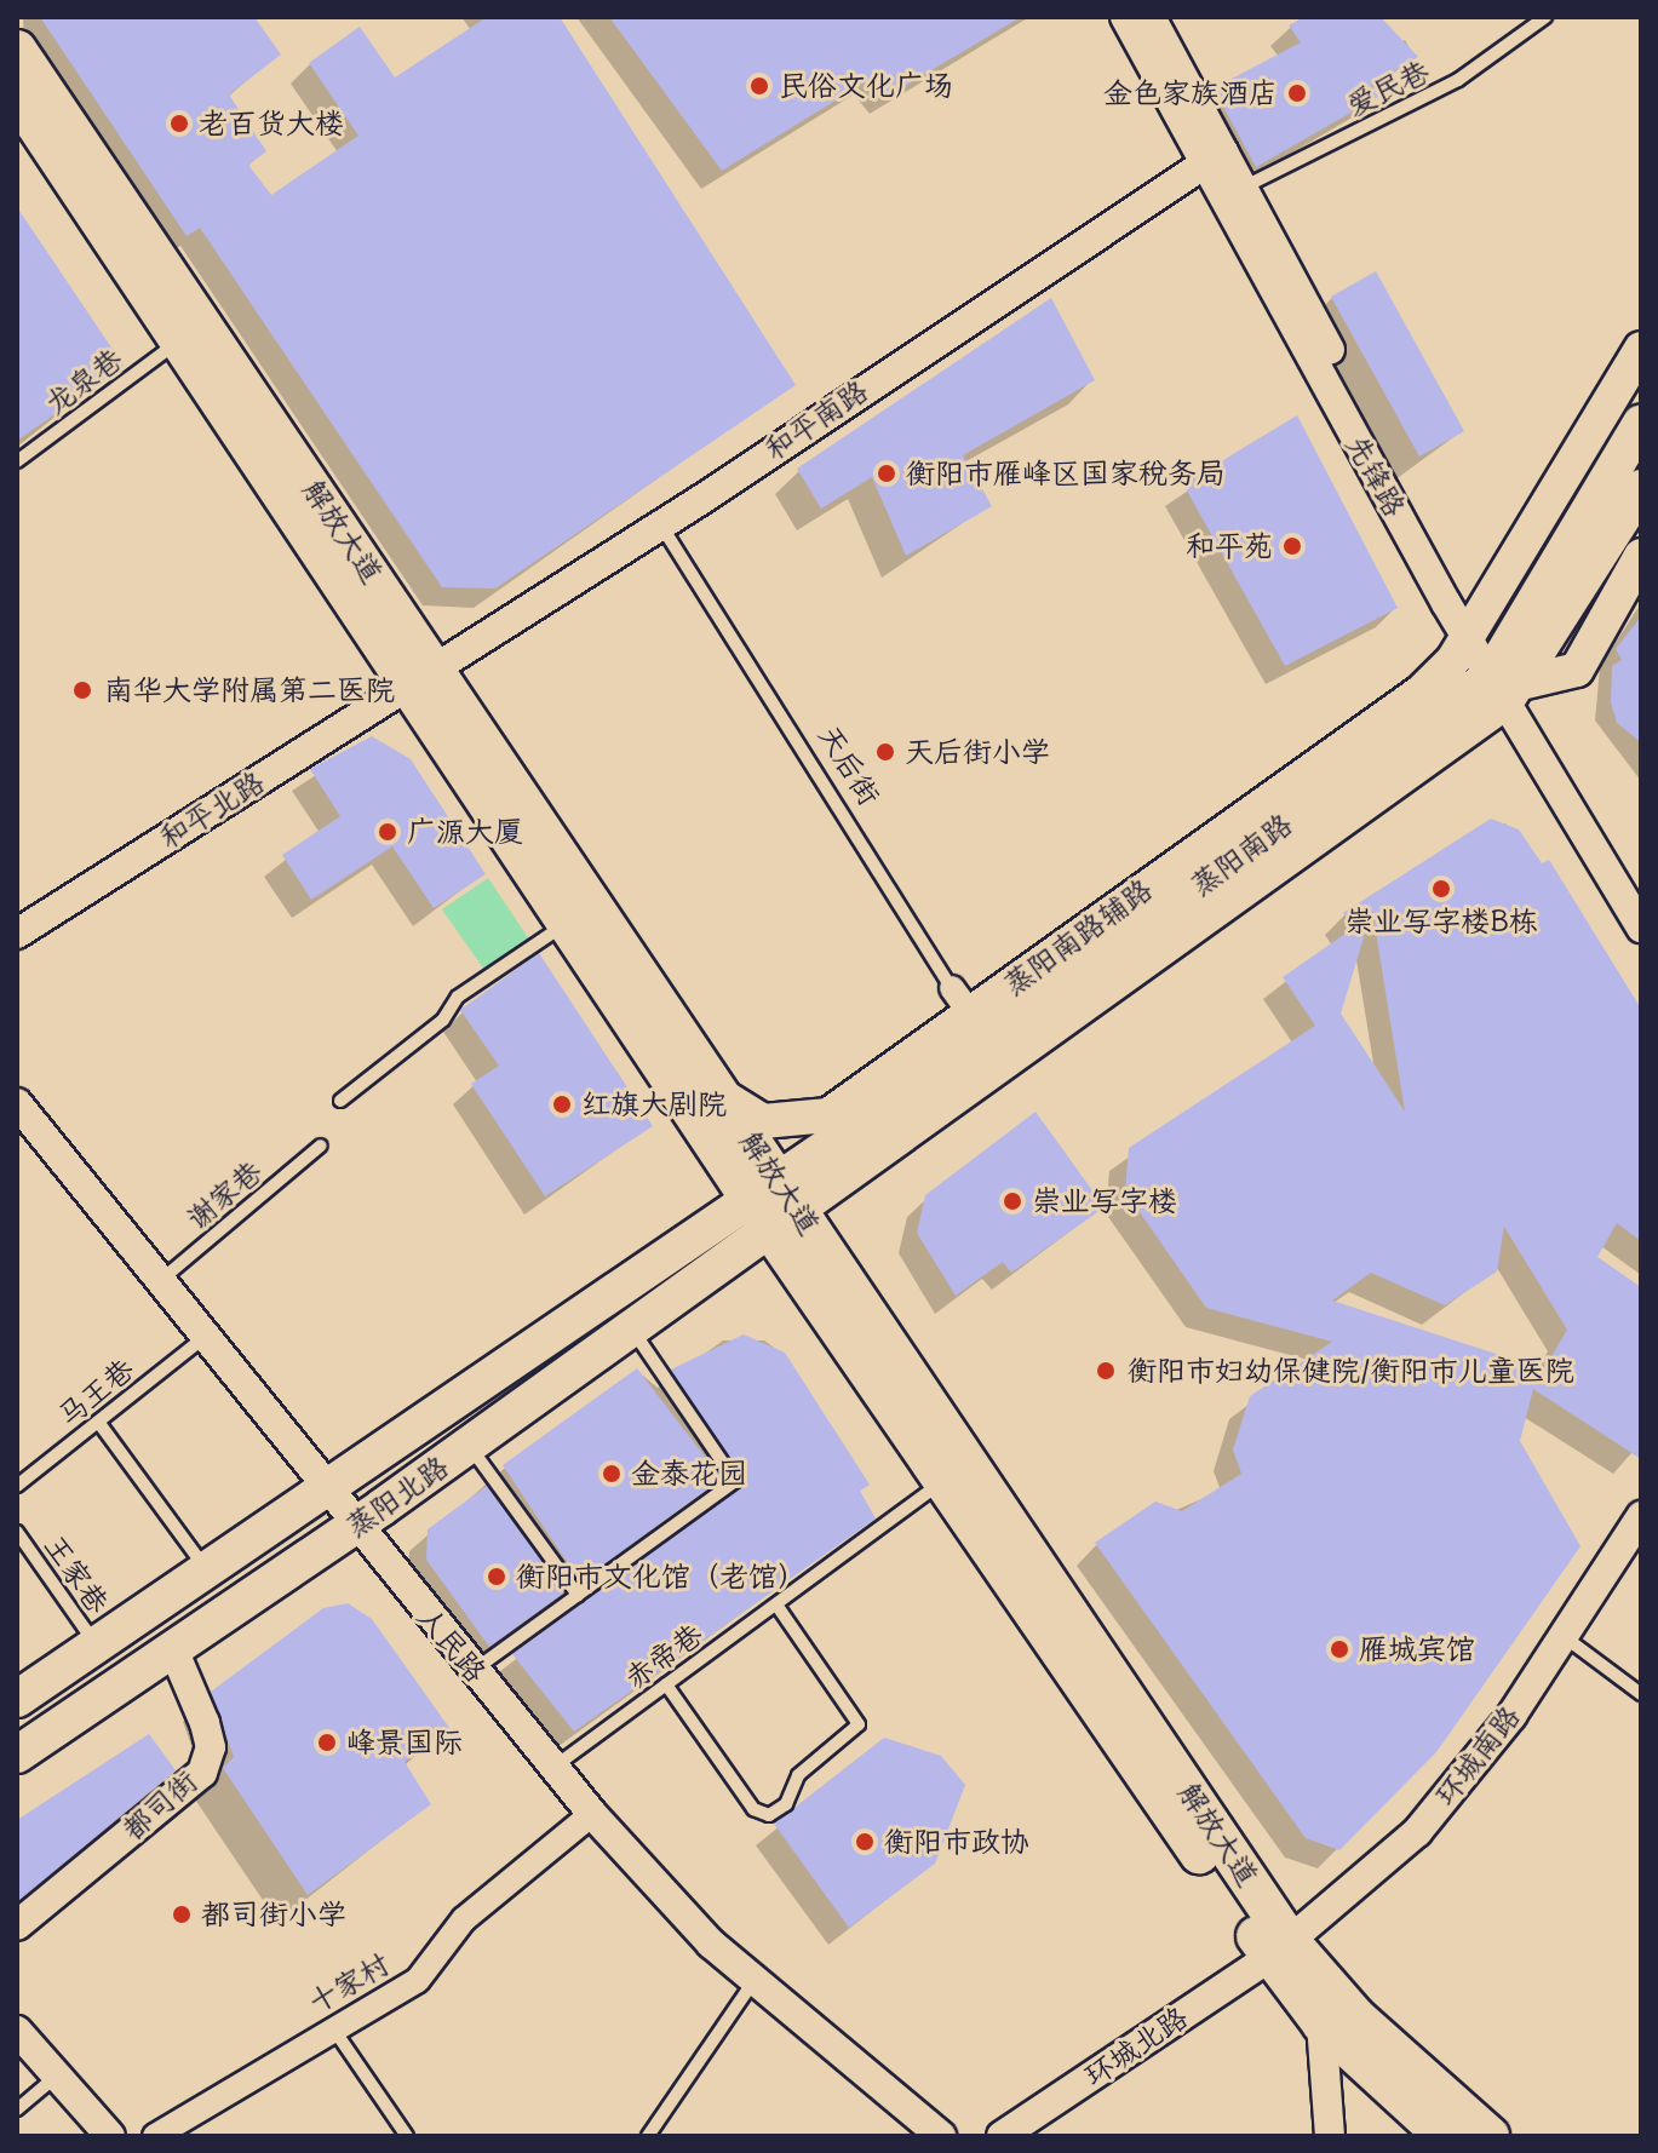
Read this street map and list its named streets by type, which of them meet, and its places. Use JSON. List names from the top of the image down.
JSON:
{
  "streets": {
    "highway": ["解放大道"],
    "main road": ["蒸阳南路", "蒸阳南路辅路", "蒸阳北路"],
    "street": [
      "和平南路",
      "先锋路",
      "和平北路",
      "人民路",
      "环城南路",
      "都司街",
      "十家村",
      "环城北路"
    ],
    "lane": [
      "爱民巷",
      "龙泉巷",
      "天后街",
      "谢家巷",
      "马王巷",
      "王家巷",
      "赤帝巷"
    ]
  },
  "crossings": [
    ["爱民巷", "先锋路"],
    ["龙泉巷", "解放大道"],
    ["和平南路", "先锋路"],
    ["和平南路", "解放大道"],
    ["和平南路", "天后街"],
    ["和平南路", "和平北路"],
    ["先锋路", "蒸阳南路"],
    ["先锋路", "蒸阳南路辅路"],
    ["解放大道", "和平北路"],
    ["解放大道", "蒸阳南路"],
    ["解放大道", "蒸阳南路辅路"],
    ["解放大道", "蒸阳北路"],
    ["解放大道", "赤帝巷"],
    ["解放大道", "环城南路"],
    ["解放大道", "环城北路"],
    ["天后街", "蒸阳南路"],
    ["天后街", "蒸阳南路辅路"],
    ["蒸阳南路", "蒸阳南路辅路"],
    ["蒸阳南路", "蒸阳北路"],
    ["谢家巷", "人民路"],
    ["马王巷", "人民路"],
    ["蒸阳北路", "王家巷"],
    ["蒸阳北路", "人民路"],
    ["蒸阳北路", "都司街"],
    ["人民路", "赤帝巷"],
    ["人民路", "十家村"],
    ["环城南路", "环城北路"]
  ],
  "places": [
    "民俗文化广场",
    "金色家族酒店",
    "老百货大楼",
    "衡阳市雁峰区国家税务局",
    "和平苑",
    "南华大学附属第二医院",
    "天后街小学",
    "广源大厦",
    "崇业写字楼B栋",
    "红旗大剧院",
    "崇业写字楼",
    "衡阳市妇幼保健院/衡阳市儿童医院",
    "金泰花园",
    "衡阳市文化馆（老馆）",
    "雁城宾馆",
    "峰景国际",
    "衡阳市政协",
    "都司街小学"
  ]
}
